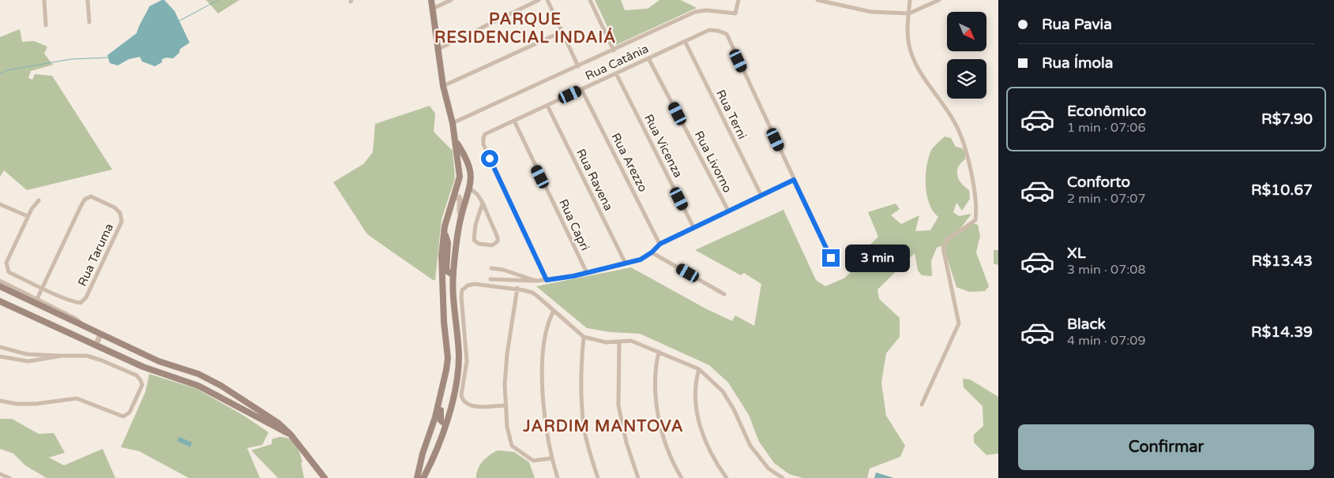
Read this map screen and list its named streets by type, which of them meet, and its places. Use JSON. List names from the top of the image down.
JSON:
{
  "streets": {
    "street": [
      "Rua Catânia",
      "Rua Terni",
      "Rua Vicenza",
      "Rua Livorno",
      "Rua Arezzo",
      "Rua Ravena",
      "Rua Capri",
      "Rua Taruma"
    ]
  },
  "crossings": [
    ["Rua Catânia", "Rua Terni"],
    ["Rua Catânia", "Rua Vicenza"],
    ["Rua Catânia", "Rua Livorno"],
    ["Rua Catânia", "Rua Arezzo"],
    ["Rua Catânia", "Rua Ravena"],
    ["Rua Catânia", "Rua Capri"]
  ],
  "districts": ["PARQUE RESIDENCIAL INDAIÁ", "JARDIM MANTOVA"],
  "north": "bottom right",
  "page": {
    "banner": ["Rua Pavia", "Rua Ímola"],
    "list": [
      {
        "name": "Econômico",
        "note": "1 min · 07:06",
        "value": "R$7.90"
      },
      {
        "name": "Conforto",
        "note": "2 min · 07:07",
        "value": "R$10.67"
      },
      {
        "name": "XL",
        "note": "3 min · 07:08",
        "value": "R$13.43"
      },
      {
        "name": "Black",
        "note": "4 min · 07:09",
        "value": "R$14.39"
      }
    ],
    "bubble": "3 min",
    "buttons": "Confirmar"
  }
}
